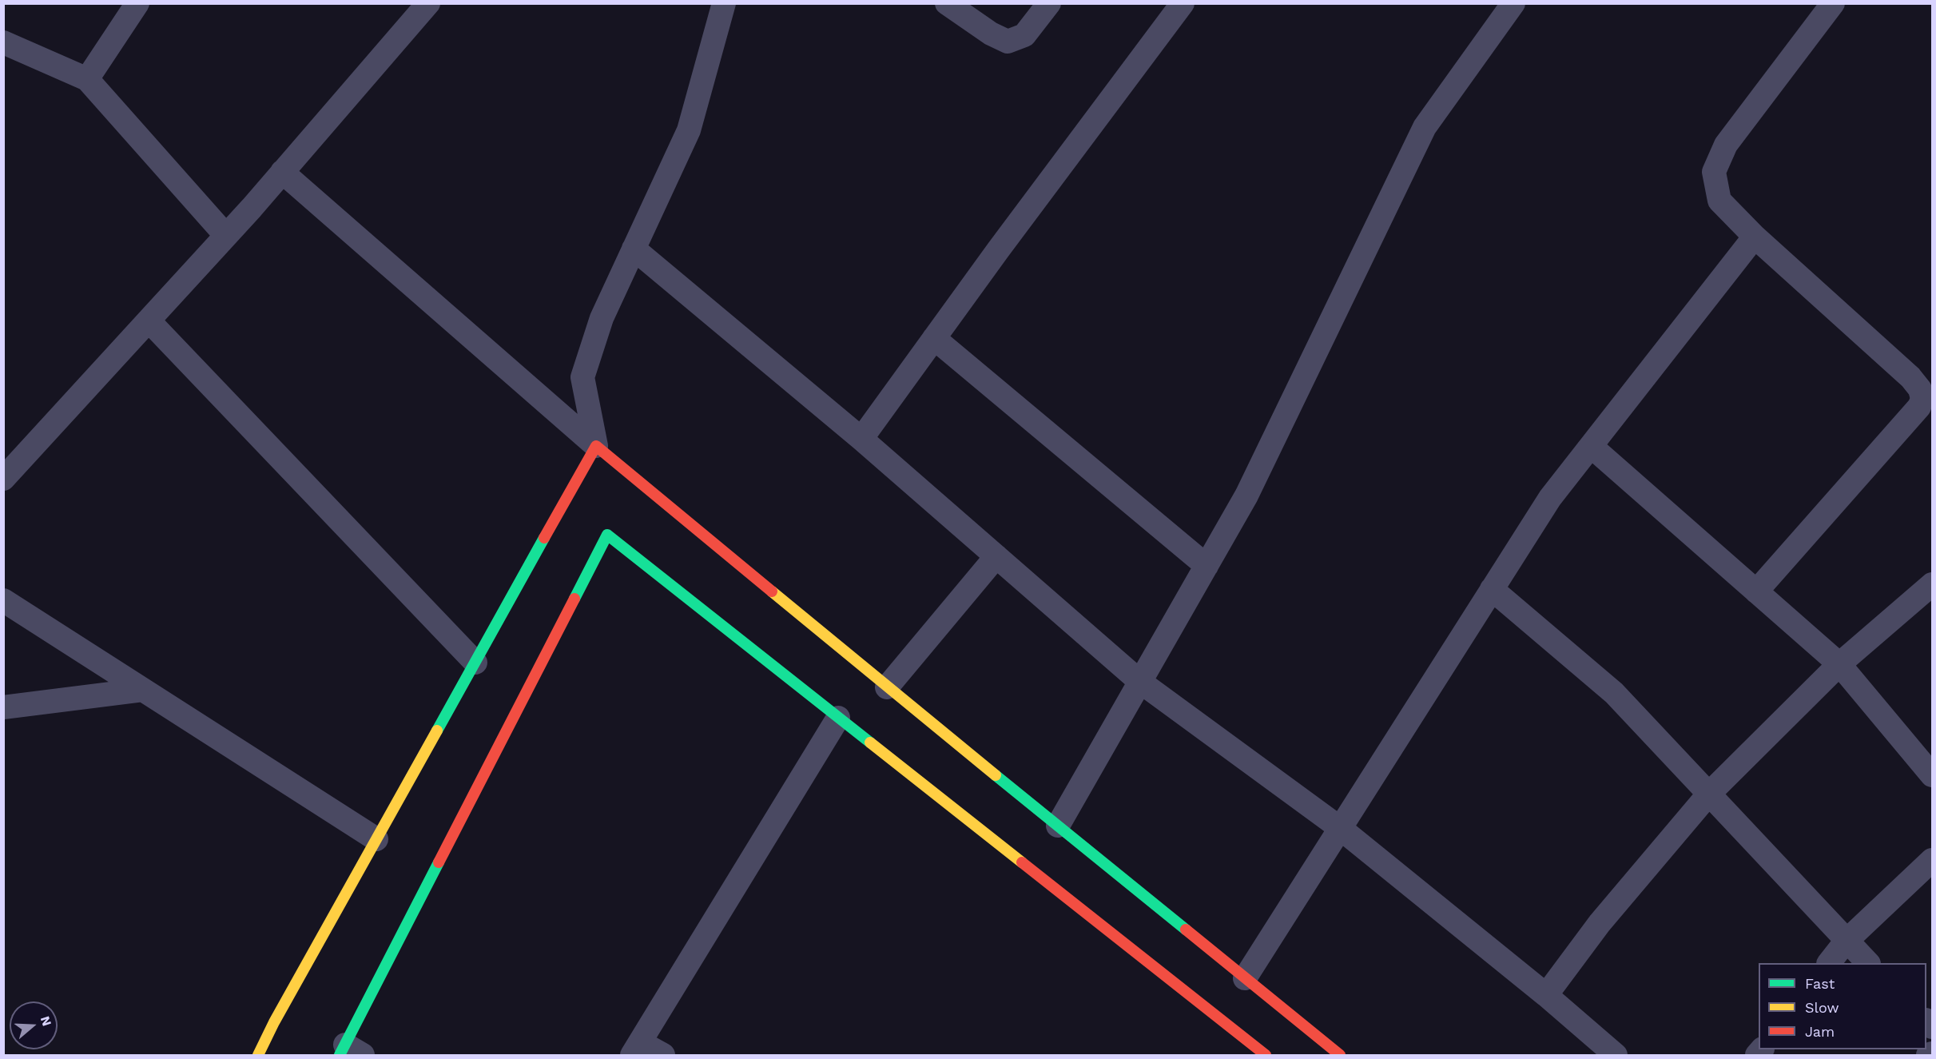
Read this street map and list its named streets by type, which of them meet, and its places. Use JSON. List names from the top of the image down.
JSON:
{
  "legend": ["Fast", "Slow", "Jam"],
  "north": "right"
}
